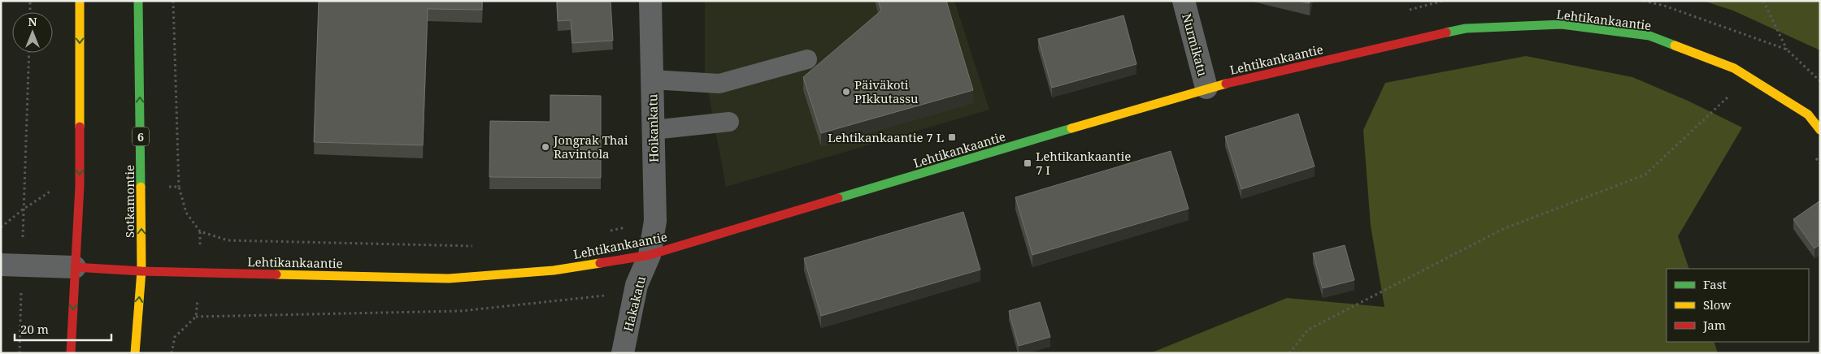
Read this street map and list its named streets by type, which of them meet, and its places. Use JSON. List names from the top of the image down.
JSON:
{
  "streets": {
    "main road": ["Lehtikankaantie", "6", "Sotkamontie"],
    "street": ["Nurmikatu", "Hoikankatu", "Hakakatu"]
  },
  "crossings": [
    ["Lehtikankaantie", "Nurmikatu"],
    ["Lehtikankaantie", "Hoikankatu"],
    ["Lehtikankaantie", "Sotkamontie"],
    ["Lehtikankaantie", "Hakakatu"],
    ["Hoikankatu", "Hakakatu"]
  ],
  "places": {
    "other": ["Päiväkoti PIkkutassu", "Jongrak Thai Ravintola"],
    "transit": ["Lehtikankaantie 7 L", "Lehtikankaantie 7 I"]
  },
  "legend": ["Fast", "Slow", "Jam"],
  "scale_bar": "20 m",
  "north": "top"
}
